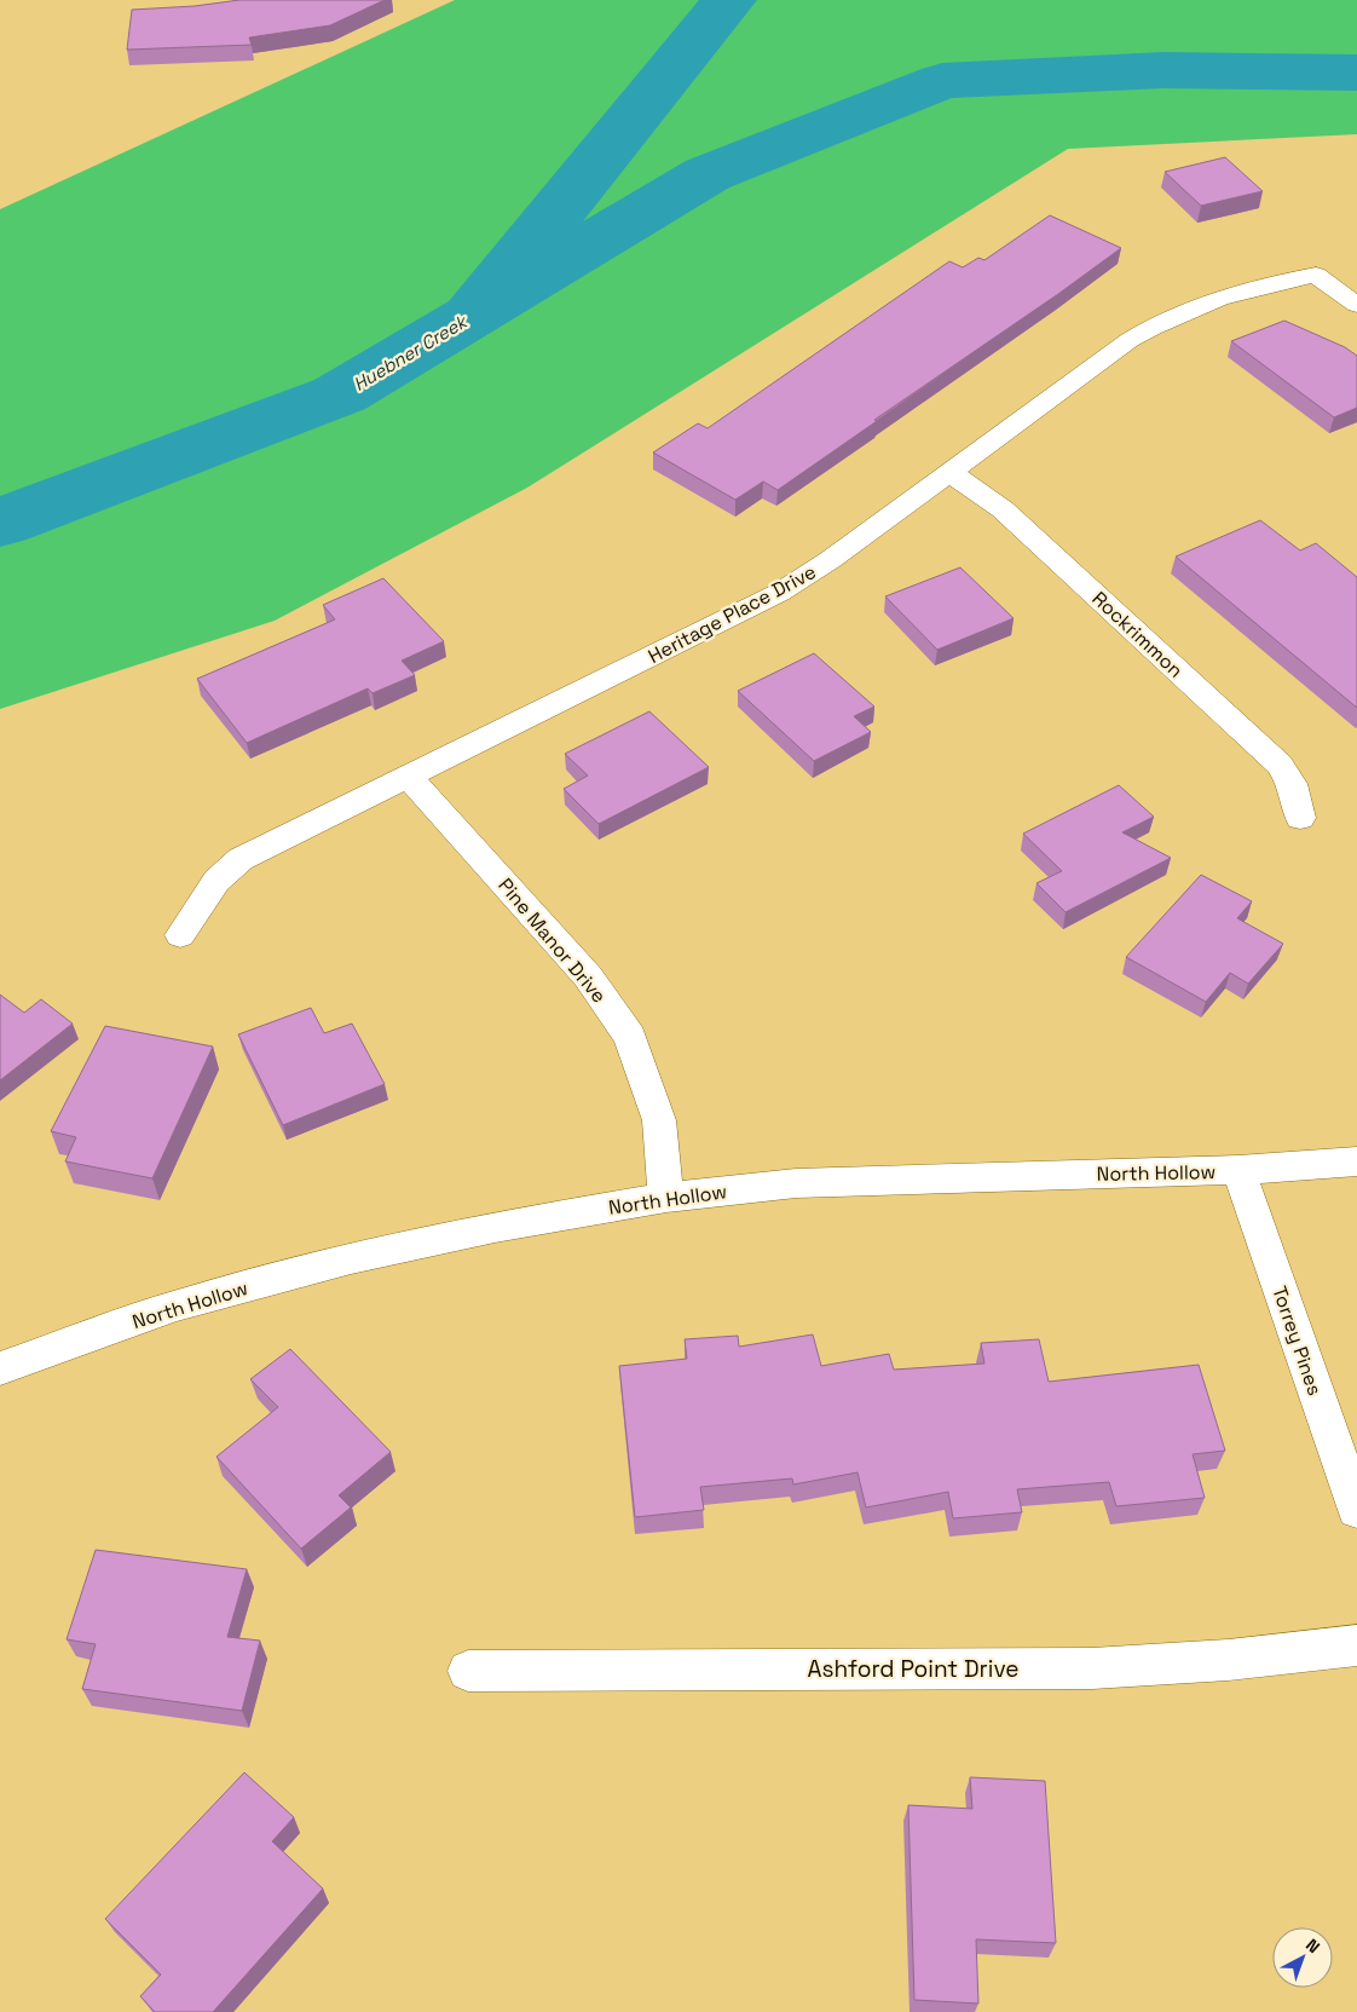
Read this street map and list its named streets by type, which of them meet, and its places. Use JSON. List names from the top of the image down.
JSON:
{
  "streets": {
    "street": [
      "Heritage Place Drive",
      "Rockrimmon",
      "Pine Manor Drive",
      "North Hollow",
      "Torrey Pines",
      "Ashford Point Drive"
    ]
  },
  "crossings": [
    ["Heritage Place Drive", "Rockrimmon"],
    ["Heritage Place Drive", "Pine Manor Drive"],
    ["Pine Manor Drive", "North Hollow"],
    ["North Hollow", "Torrey Pines"]
  ],
  "water": ["Huebner Creek"],
  "north": "top right"
}
